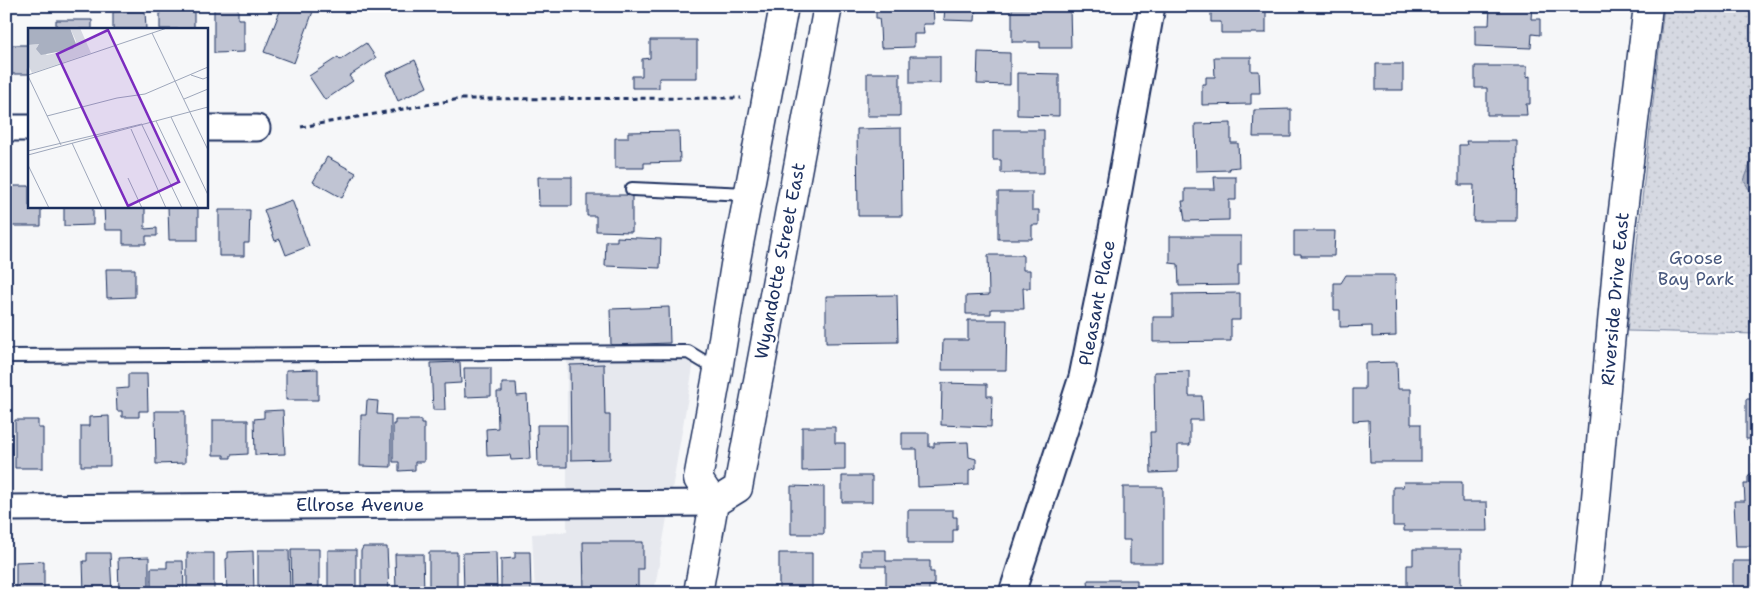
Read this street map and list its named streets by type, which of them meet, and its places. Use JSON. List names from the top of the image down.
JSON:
{
  "streets": {
    "main road": ["Wyandotte Street East", "Riverside Drive East"],
    "street": ["Pleasant Place", "Ellrose Avenue"]
  },
  "crossings": [
    ["Wyandotte Street East", "Ellrose Avenue"]
  ],
  "parks": ["Goose Bay Park"]
}
